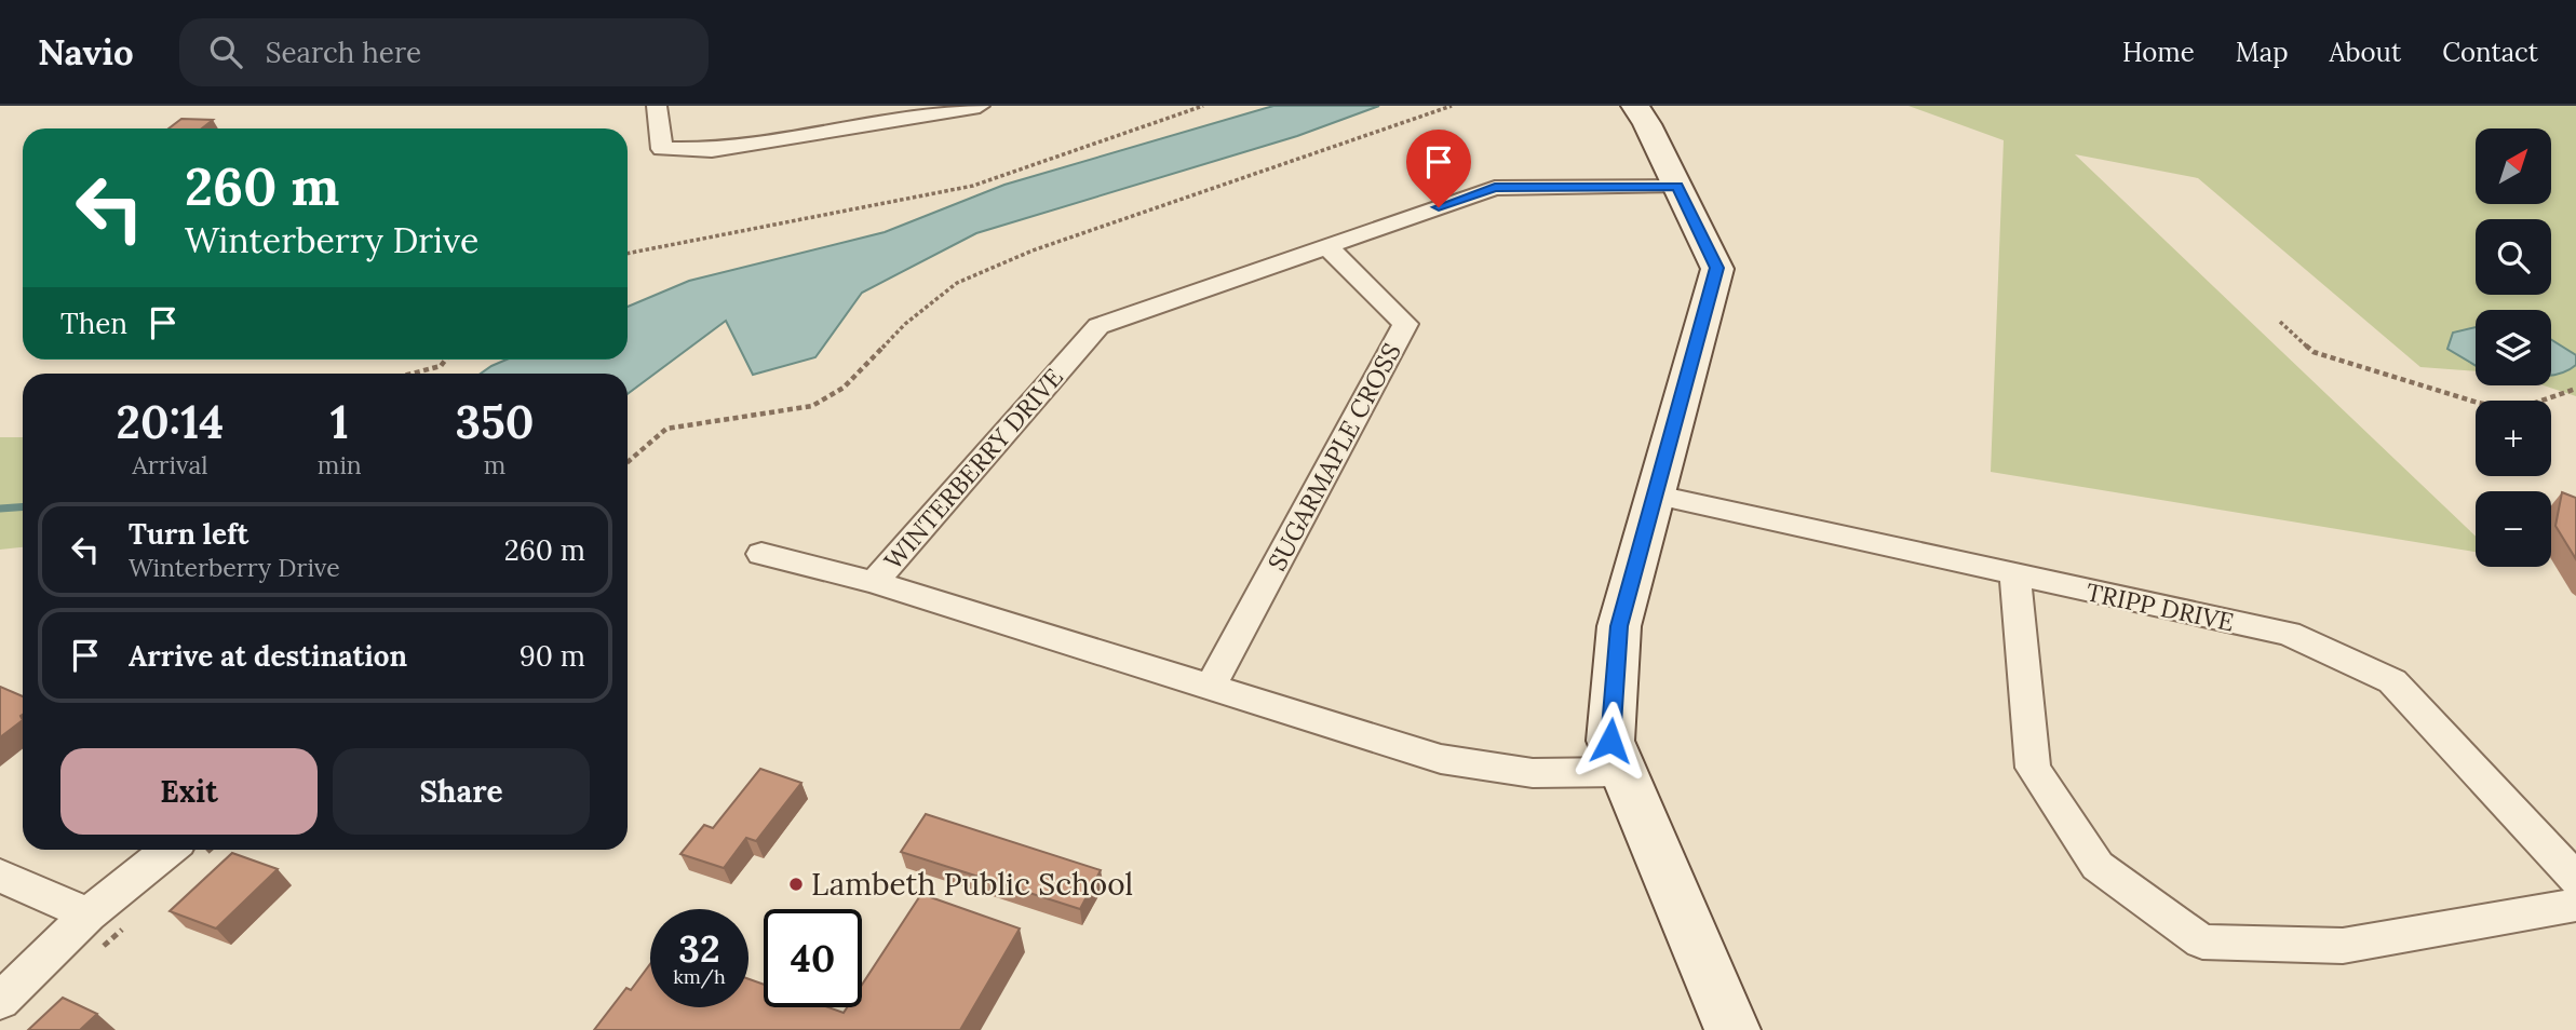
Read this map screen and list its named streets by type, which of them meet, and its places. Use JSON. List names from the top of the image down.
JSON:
{
  "streets": {
    "street": ["SUGARMAPLE CROSS", "WINTERBERRY DRIVE", "TRIPP DRIVE"]
  },
  "crossings": [
    ["SUGARMAPLE CROSS", "WINTERBERRY DRIVE"]
  ],
  "places": ["Lambeth Public School"],
  "north": "top right",
  "page": {
    "header": "Navio",
    "search": "Search here",
    "nav": [
      "Home",
      "Map",
      "About",
      "Contact"
    ],
    "map_buttons": ["+", "−"],
    "turn": ["260 m", "Winterberry Drive"],
    "then": "Then",
    "eta": [
      "20:14",
      "Arrival",
      "1",
      "min",
      "350",
      "m"
    ],
    "list": [
      {
        "name": "Turn left",
        "note": "Winterberry Drive",
        "value": "260 m"
      },
      {
        "name": "Arrive at destination",
        "value": "90 m"
      }
    ],
    "buttons": ["Exit", "Share"],
    "speed": "32 km/h",
    "limit": "40"
  }
}
